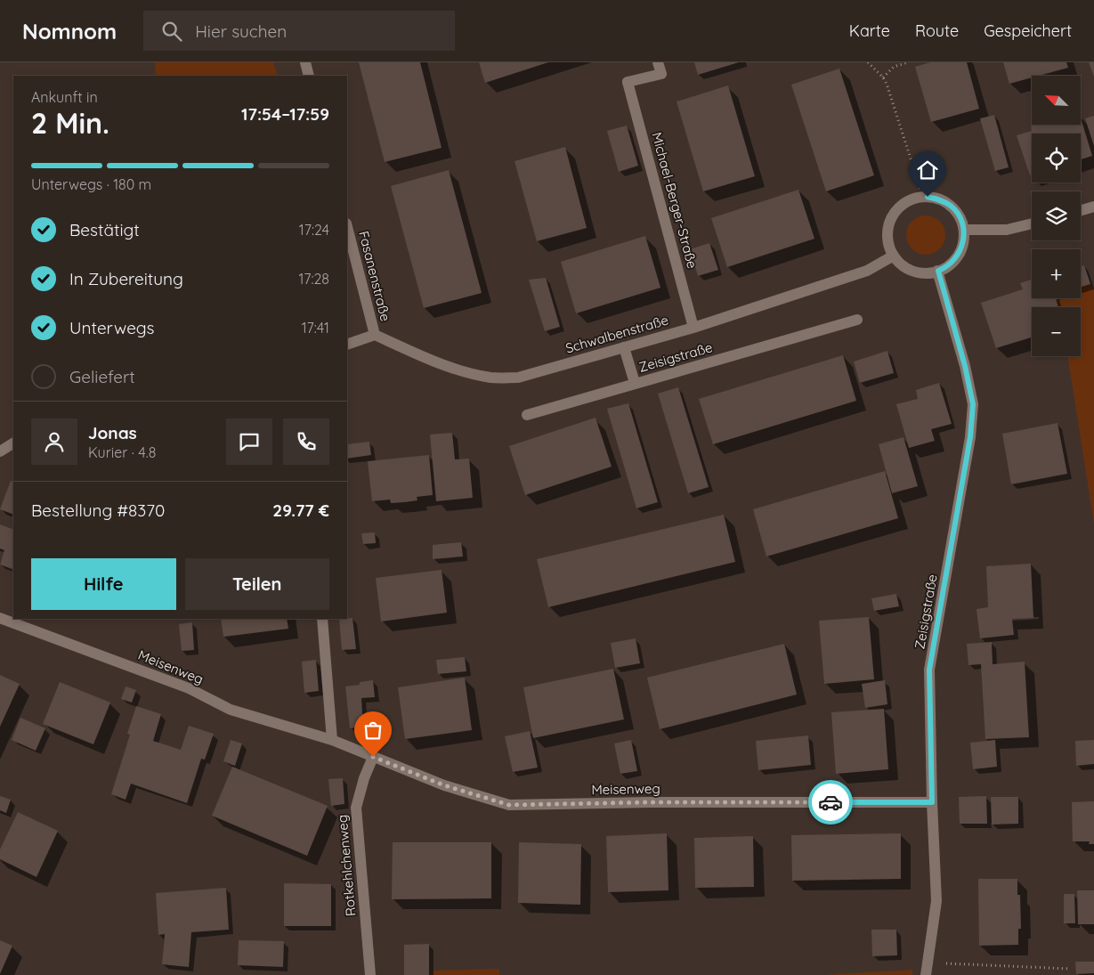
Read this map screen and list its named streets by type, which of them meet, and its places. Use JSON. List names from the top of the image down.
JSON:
{
  "streets": {
    "street": [
      "Michael-Berger-Straße",
      "Fasanenstraße",
      "Schwalbenstraße",
      "Zeisigstraße",
      "Meisenweg",
      "Rotkehlchenweg"
    ]
  },
  "crossings": [
    ["Michael-Berger-Straße", "Schwalbenstraße"],
    ["Fasanenstraße", "Schwalbenstraße"],
    ["Schwalbenstraße", "Zeisigstraße"],
    ["Zeisigstraße", "Meisenweg"],
    ["Meisenweg", "Rotkehlchenweg"]
  ],
  "north": "top left",
  "page": {
    "header": "Nomnom",
    "search": "Hier suchen",
    "nav": ["Karte", "Route", "Gespeichert"],
    "map_buttons": ["+", "−"],
    "heading": ["2 Min.", "Ankunft in", "17:54–17:59"],
    "panel": [
      "Jonas",
      "Kurier · 4.8",
      "Bestellung #8370",
      "29.77 €"
    ],
    "bar": "Unterwegs · 180 m",
    "list": [
      ["Bestätigt", "17:24"],
      ["In Zubereitung", "17:28"],
      ["Unterwegs", "17:41"],
      "Geliefert"
    ],
    "buttons": ["Hilfe", "Teilen"]
  }
}
